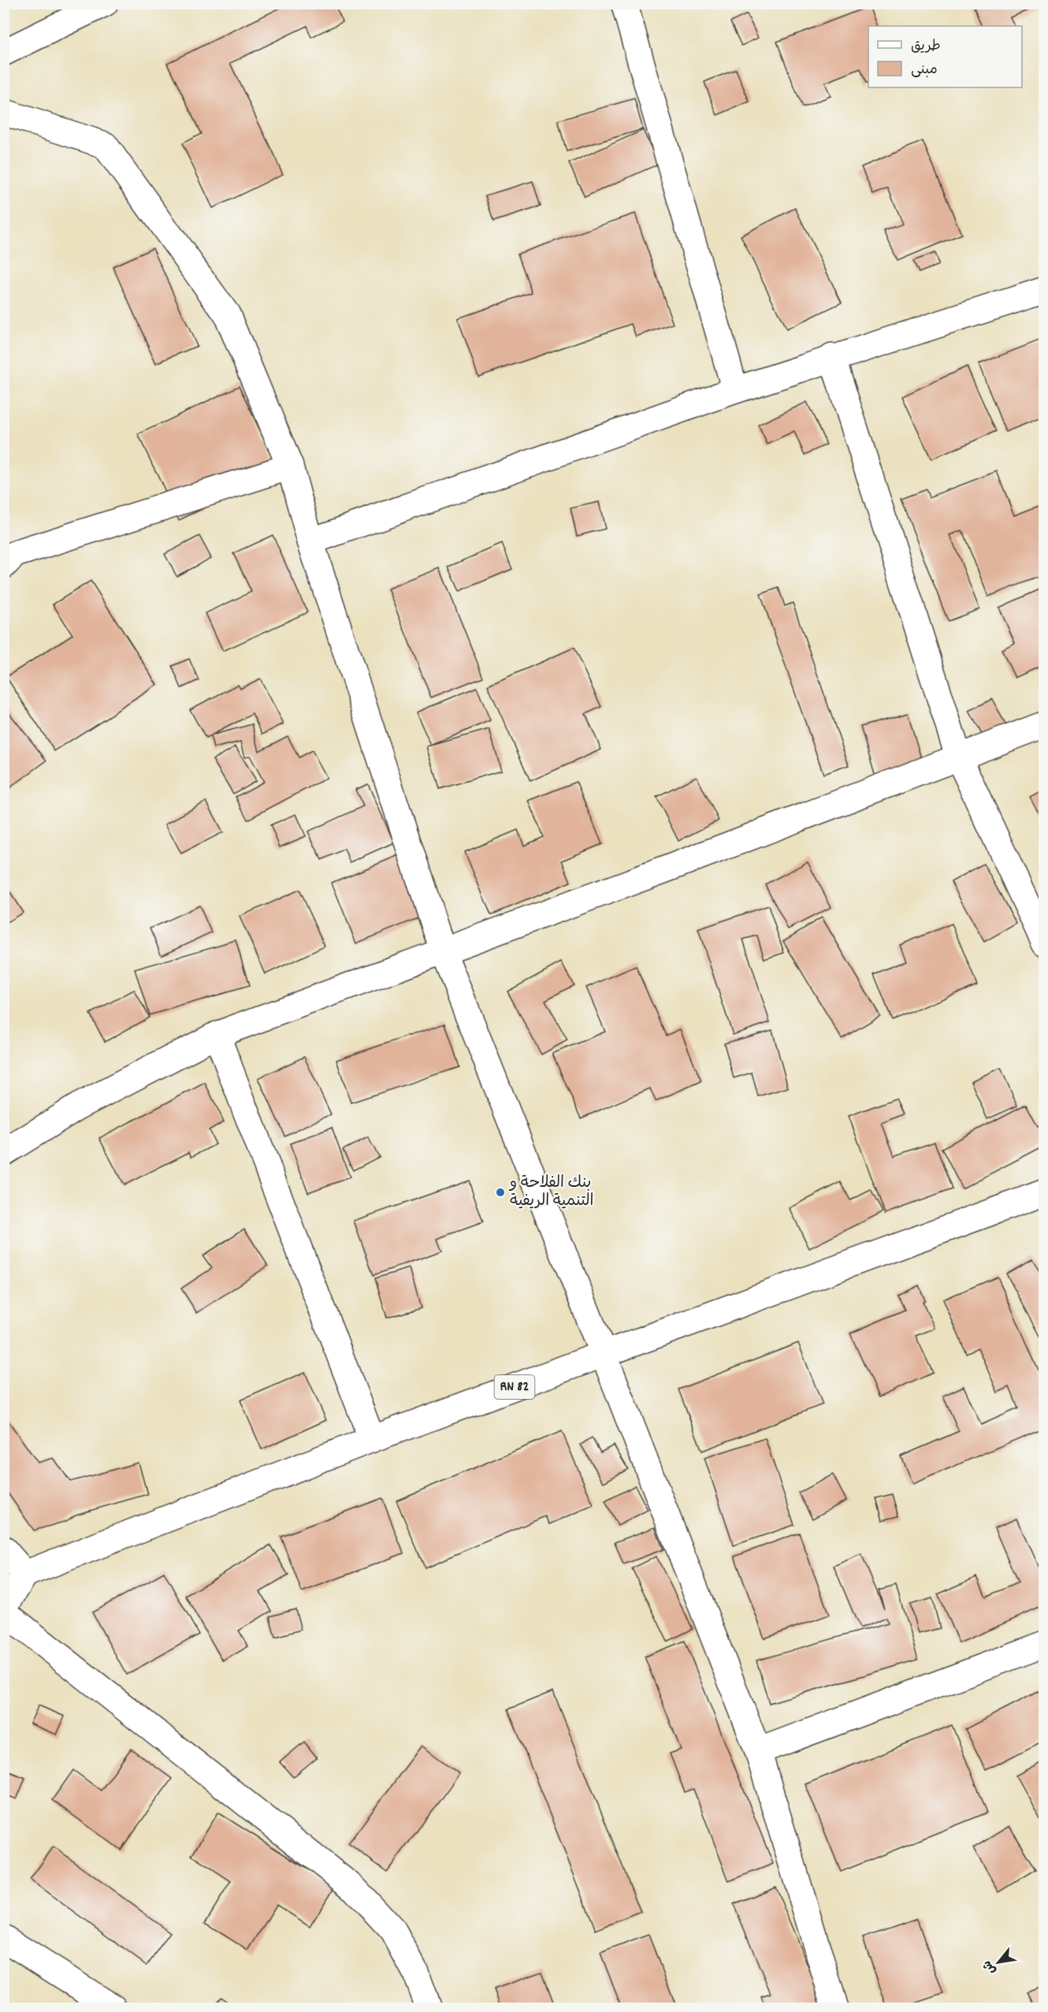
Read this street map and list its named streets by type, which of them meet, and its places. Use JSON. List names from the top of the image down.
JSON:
{
  "streets": {
    "street": ["RN 82"]
  },
  "places": ["بنك الفلاحة و التنمية الريفية"],
  "legend": ["طريق", "مبنى"],
  "north": "bottom left"
}
